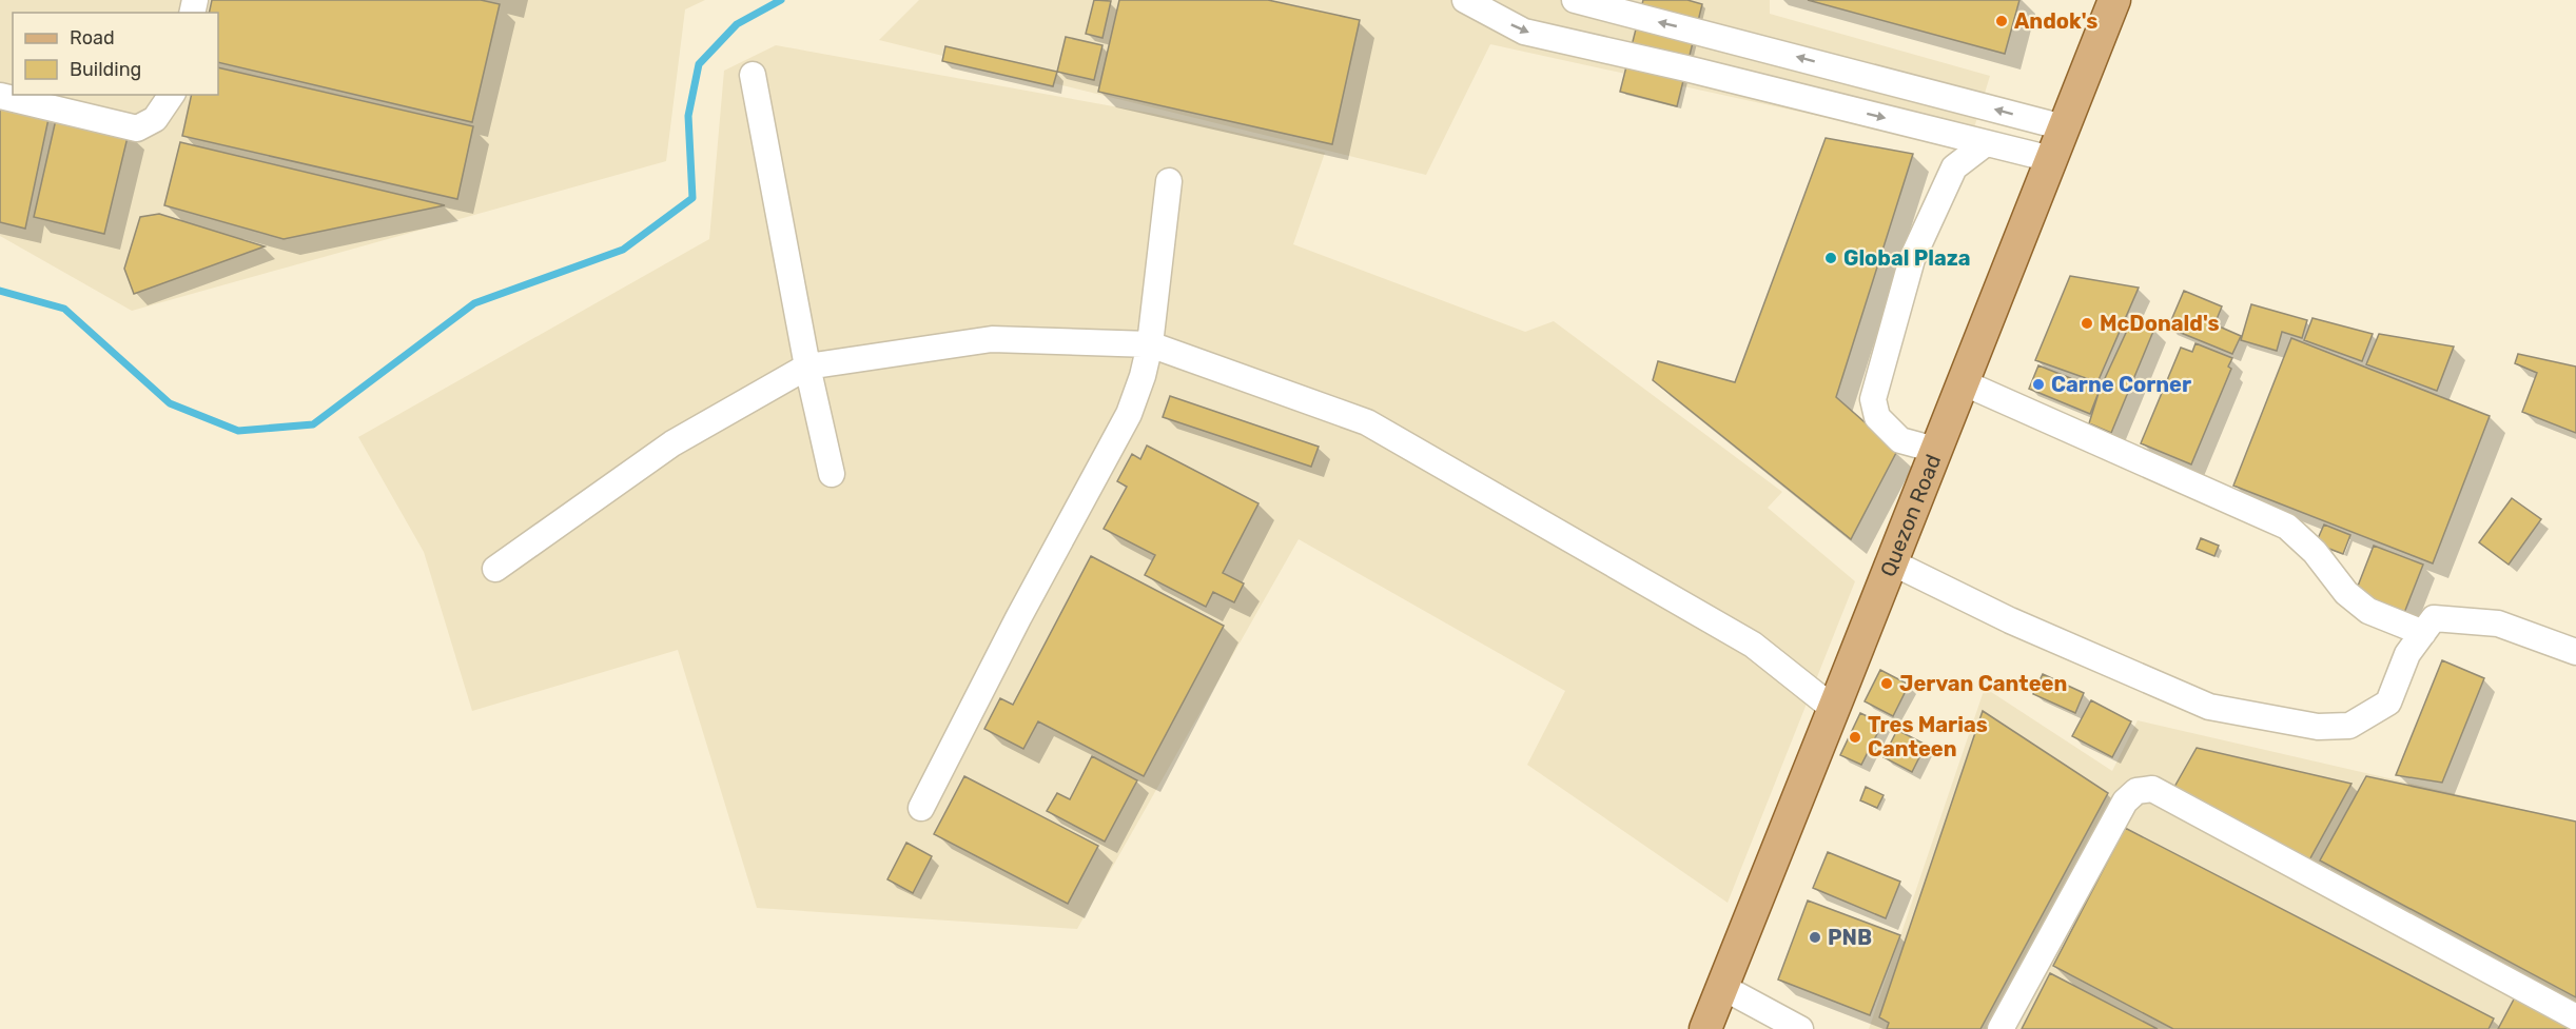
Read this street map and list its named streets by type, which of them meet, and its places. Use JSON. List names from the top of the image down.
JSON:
{
  "streets": {
    "main road": ["Quezon Road"]
  },
  "places": [
    "Andok's",
    "Global Plaza",
    "McDonald's",
    "Carne Corner",
    "Jervan Canteen",
    "Tres Marias Canteen",
    "PNB"
  ],
  "legend": ["Road", "Building"]
}
